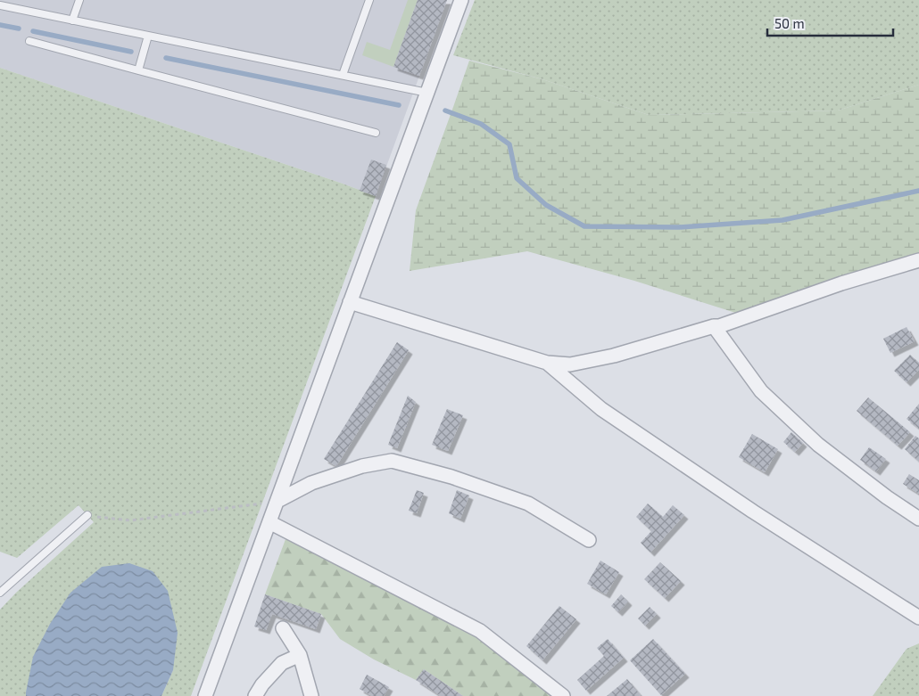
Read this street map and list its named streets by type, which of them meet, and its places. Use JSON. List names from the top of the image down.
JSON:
{
  "scale_bar": "50 m"
}
